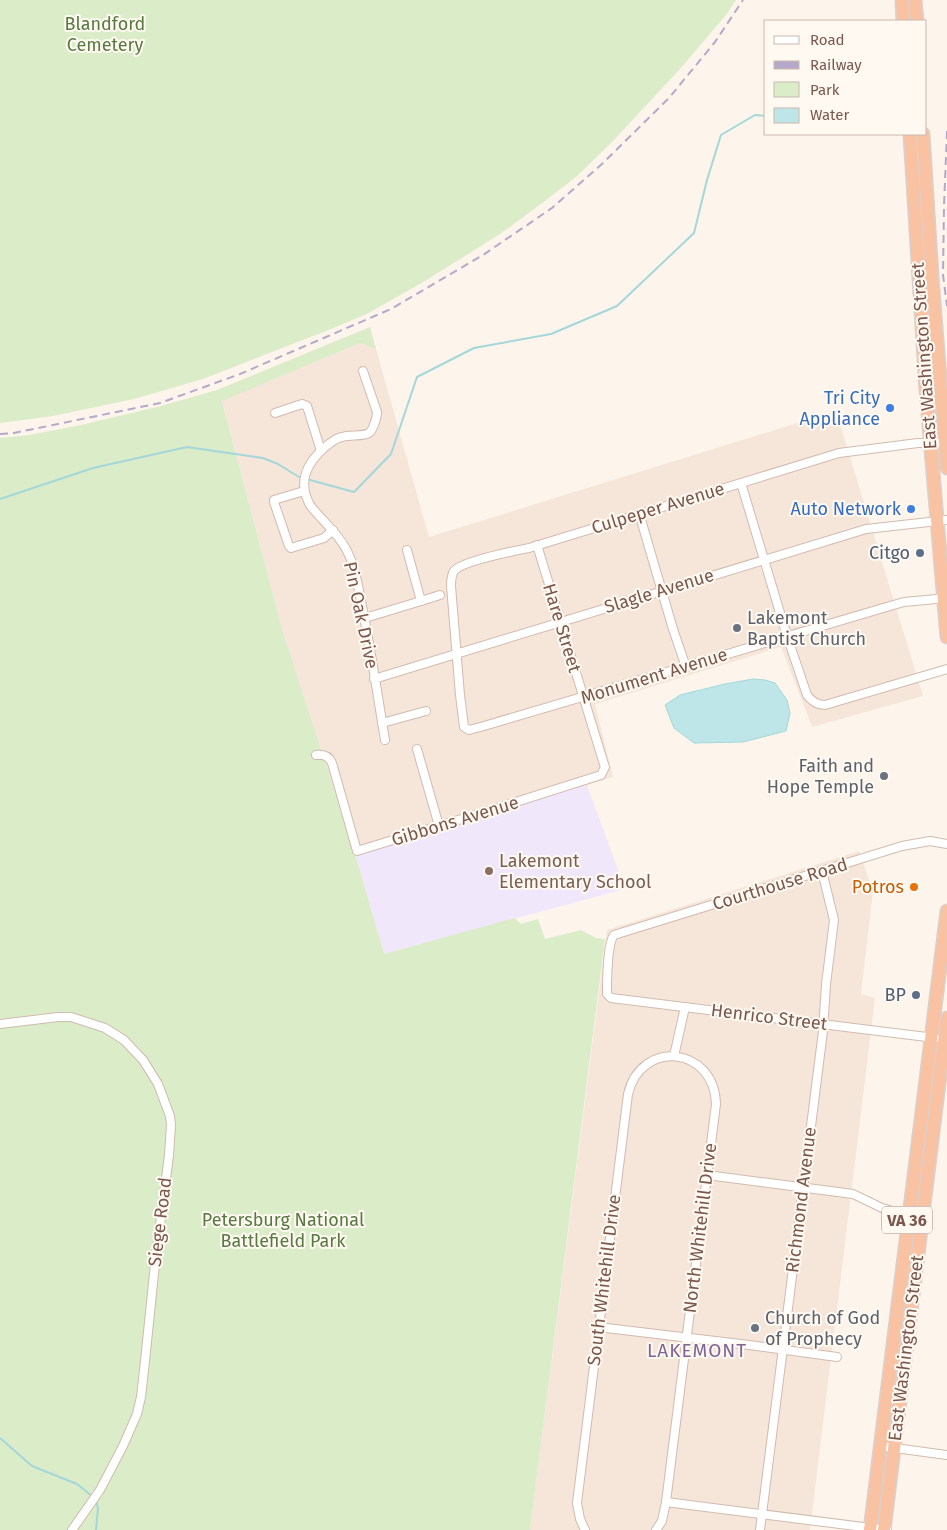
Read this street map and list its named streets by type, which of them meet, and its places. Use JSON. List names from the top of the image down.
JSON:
{
  "streets": {
    "highway": ["East Washington Street", "VA 36"],
    "street": [
      "Culpeper Avenue",
      "Slagle Avenue",
      "Pin Oak Drive",
      "Hare Street",
      "Monument Avenue",
      "Gibbons Avenue",
      "Courthouse Road",
      "Henrico Street",
      "Richmond Avenue",
      "Siege Road",
      "North Whitehill Drive",
      "South Whitehill Drive"
    ]
  },
  "crossings": [
    ["East Washington Street", "Culpeper Avenue"],
    ["East Washington Street", "Slagle Avenue"],
    ["East Washington Street", "Monument Avenue"],
    ["East Washington Street", "Henrico Street"],
    ["Culpeper Avenue", "Slagle Avenue"],
    ["Culpeper Avenue", "Hare Street"],
    ["Culpeper Avenue", "Monument Avenue"],
    ["Slagle Avenue", "Pin Oak Drive"],
    ["Slagle Avenue", "Hare Street"],
    ["Slagle Avenue", "Monument Avenue"],
    ["Hare Street", "Monument Avenue"],
    ["Hare Street", "Gibbons Avenue"],
    ["Courthouse Road", "Henrico Street"],
    ["Courthouse Road", "Richmond Avenue"],
    ["Henrico Street", "Richmond Avenue"],
    ["North Whitehill Drive", "South Whitehill Drive"]
  ],
  "districts": ["LAKEMONT"],
  "parks": ["Blandford Cemetery", "Petersburg National Battlefield Park"],
  "places": [
    "Tri City Appliance",
    "Auto Network",
    "Citgo",
    "Lakemont Baptist Church",
    "Faith and Hope Temple",
    "Lakemont Elementary School",
    "Potros",
    "BP",
    "Church of God of Prophecy"
  ],
  "legend": [
    "Road",
    "Railway",
    "Park",
    "Water"
  ]
}
